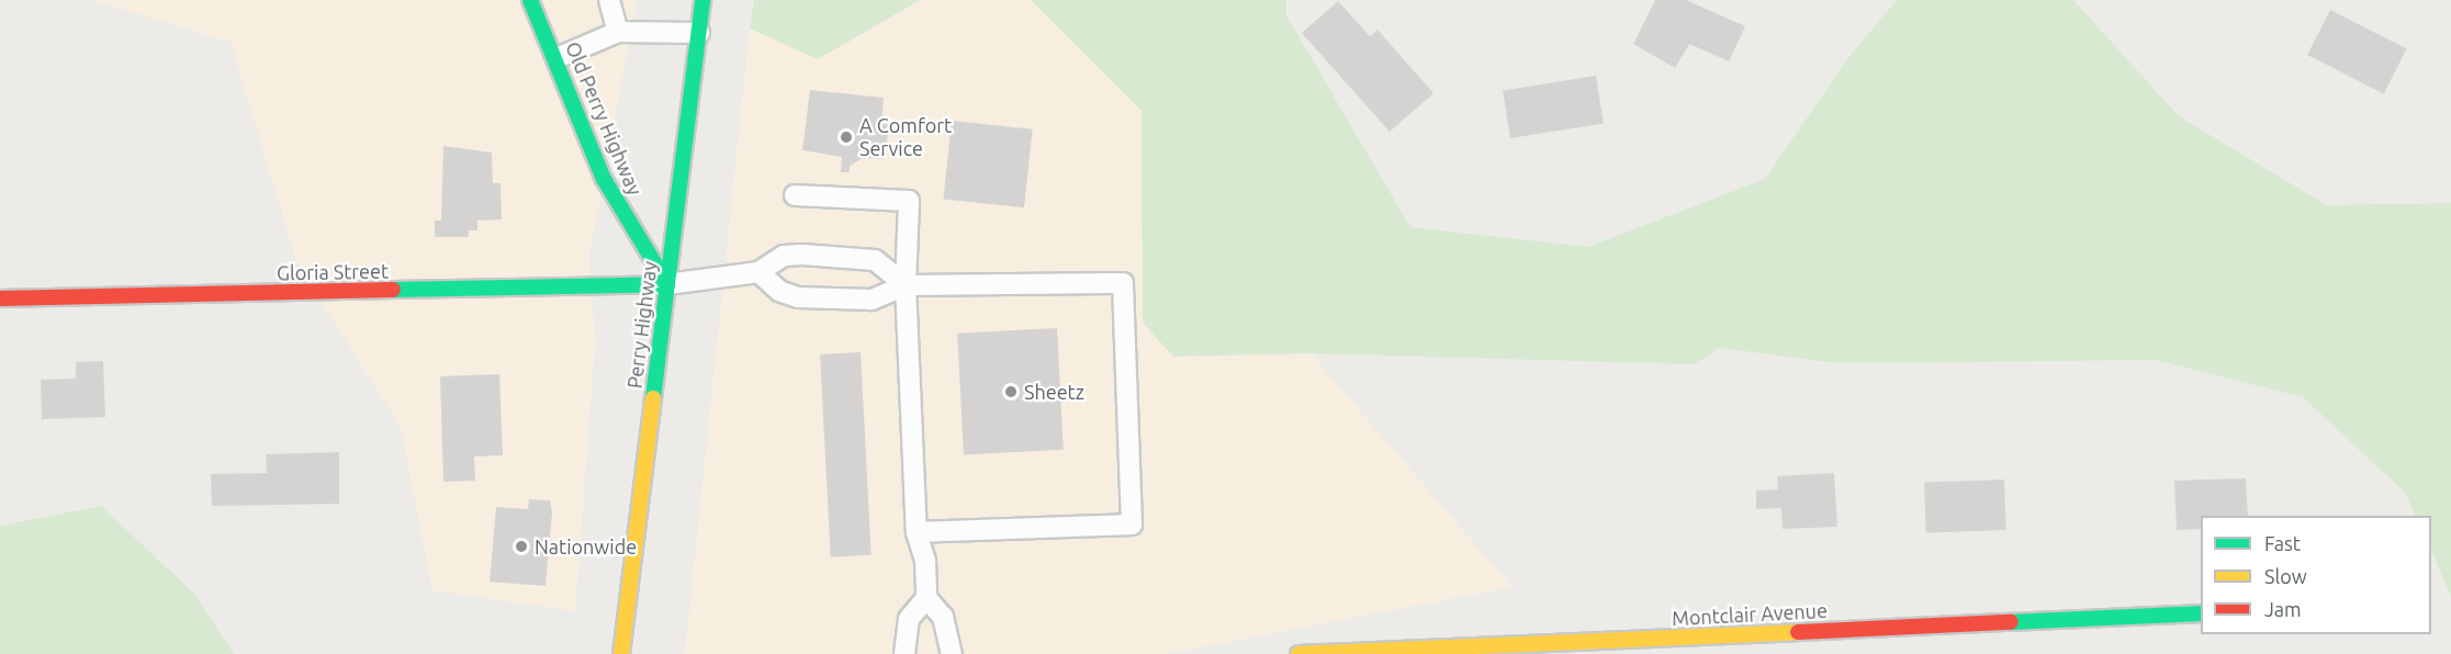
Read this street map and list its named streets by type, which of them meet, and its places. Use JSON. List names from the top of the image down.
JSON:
{
  "streets": {
    "street": [
      "Old Perry Highway",
      "Gloria Street",
      "Perry Highway",
      "Montclair Avenue"
    ]
  },
  "crossings": [
    ["Old Perry Highway", "Gloria Street"],
    ["Old Perry Highway", "Perry Highway"],
    ["Gloria Street", "Perry Highway"]
  ],
  "places": ["A Comfort Service", "Sheetz", "Nationwide"],
  "legend": ["Fast", "Slow", "Jam"]
}
